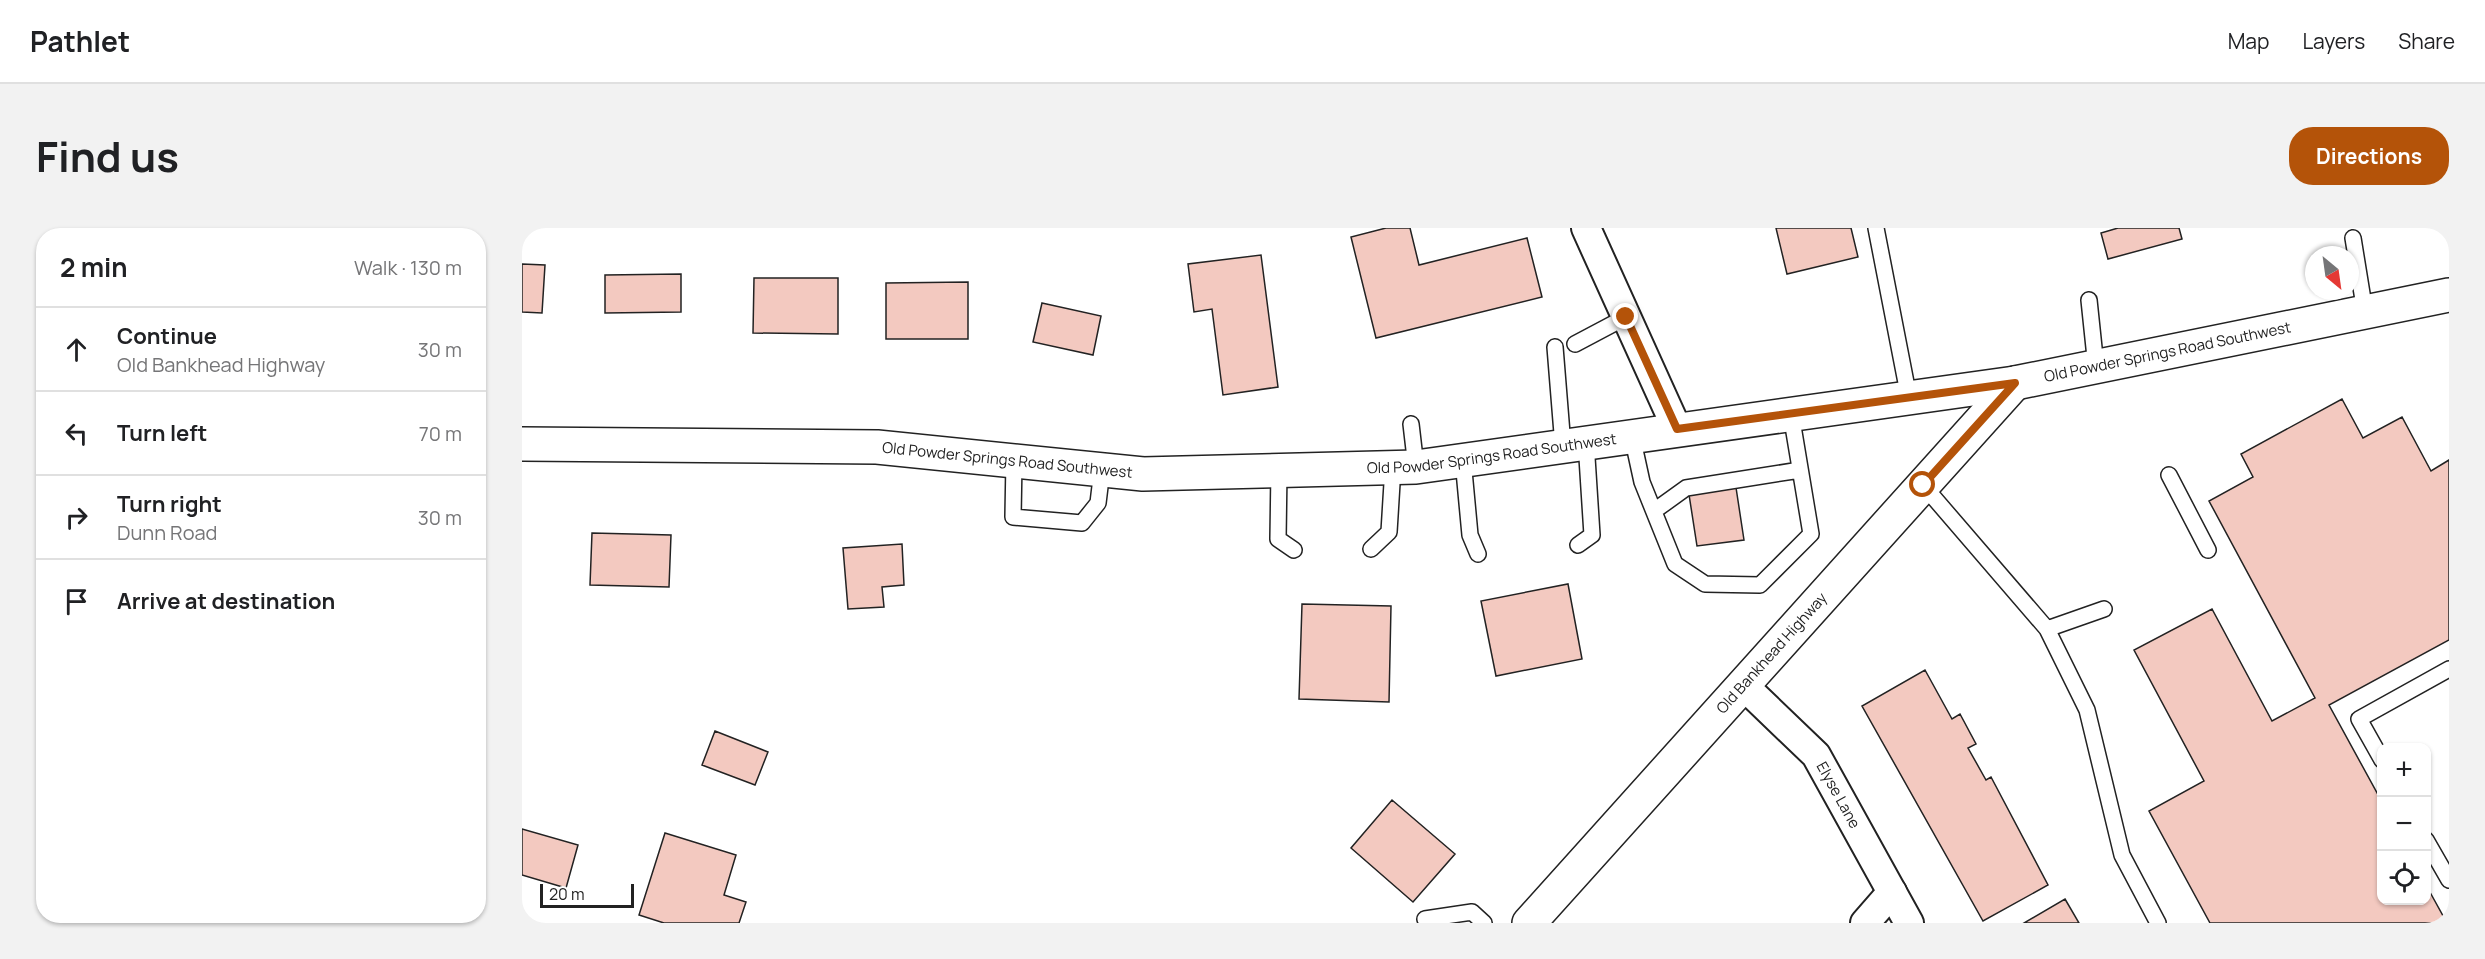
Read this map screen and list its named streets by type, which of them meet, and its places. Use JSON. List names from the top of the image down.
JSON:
{
  "streets": {
    "street": ["Old Powder Springs Road Southwest", "Old Bankhead Highway", "Elyse Lane"]
  },
  "crossings": [
    ["Old Powder Springs Road Southwest", "Old Bankhead Highway"],
    ["Old Bankhead Highway", "Elyse Lane"]
  ],
  "scale_bar": "20 m",
  "north": "bottom right",
  "page": {
    "header": "Pathlet",
    "nav": ["Map", "Layers", "Share"],
    "title": "Find us",
    "buttons": "Directions",
    "heading": ["2 min", "Walk · 130 m"],
    "list": [
      ["Continue", "Old Bankhead Highway", "30 m"],
      ["Turn left", "70 m"],
      ["Turn right", "Dunn Road", "30 m"],
      "Arrive at destination"
    ],
    "map_buttons": ["+", "−"],
    "scale": "20 m"
  }
}
